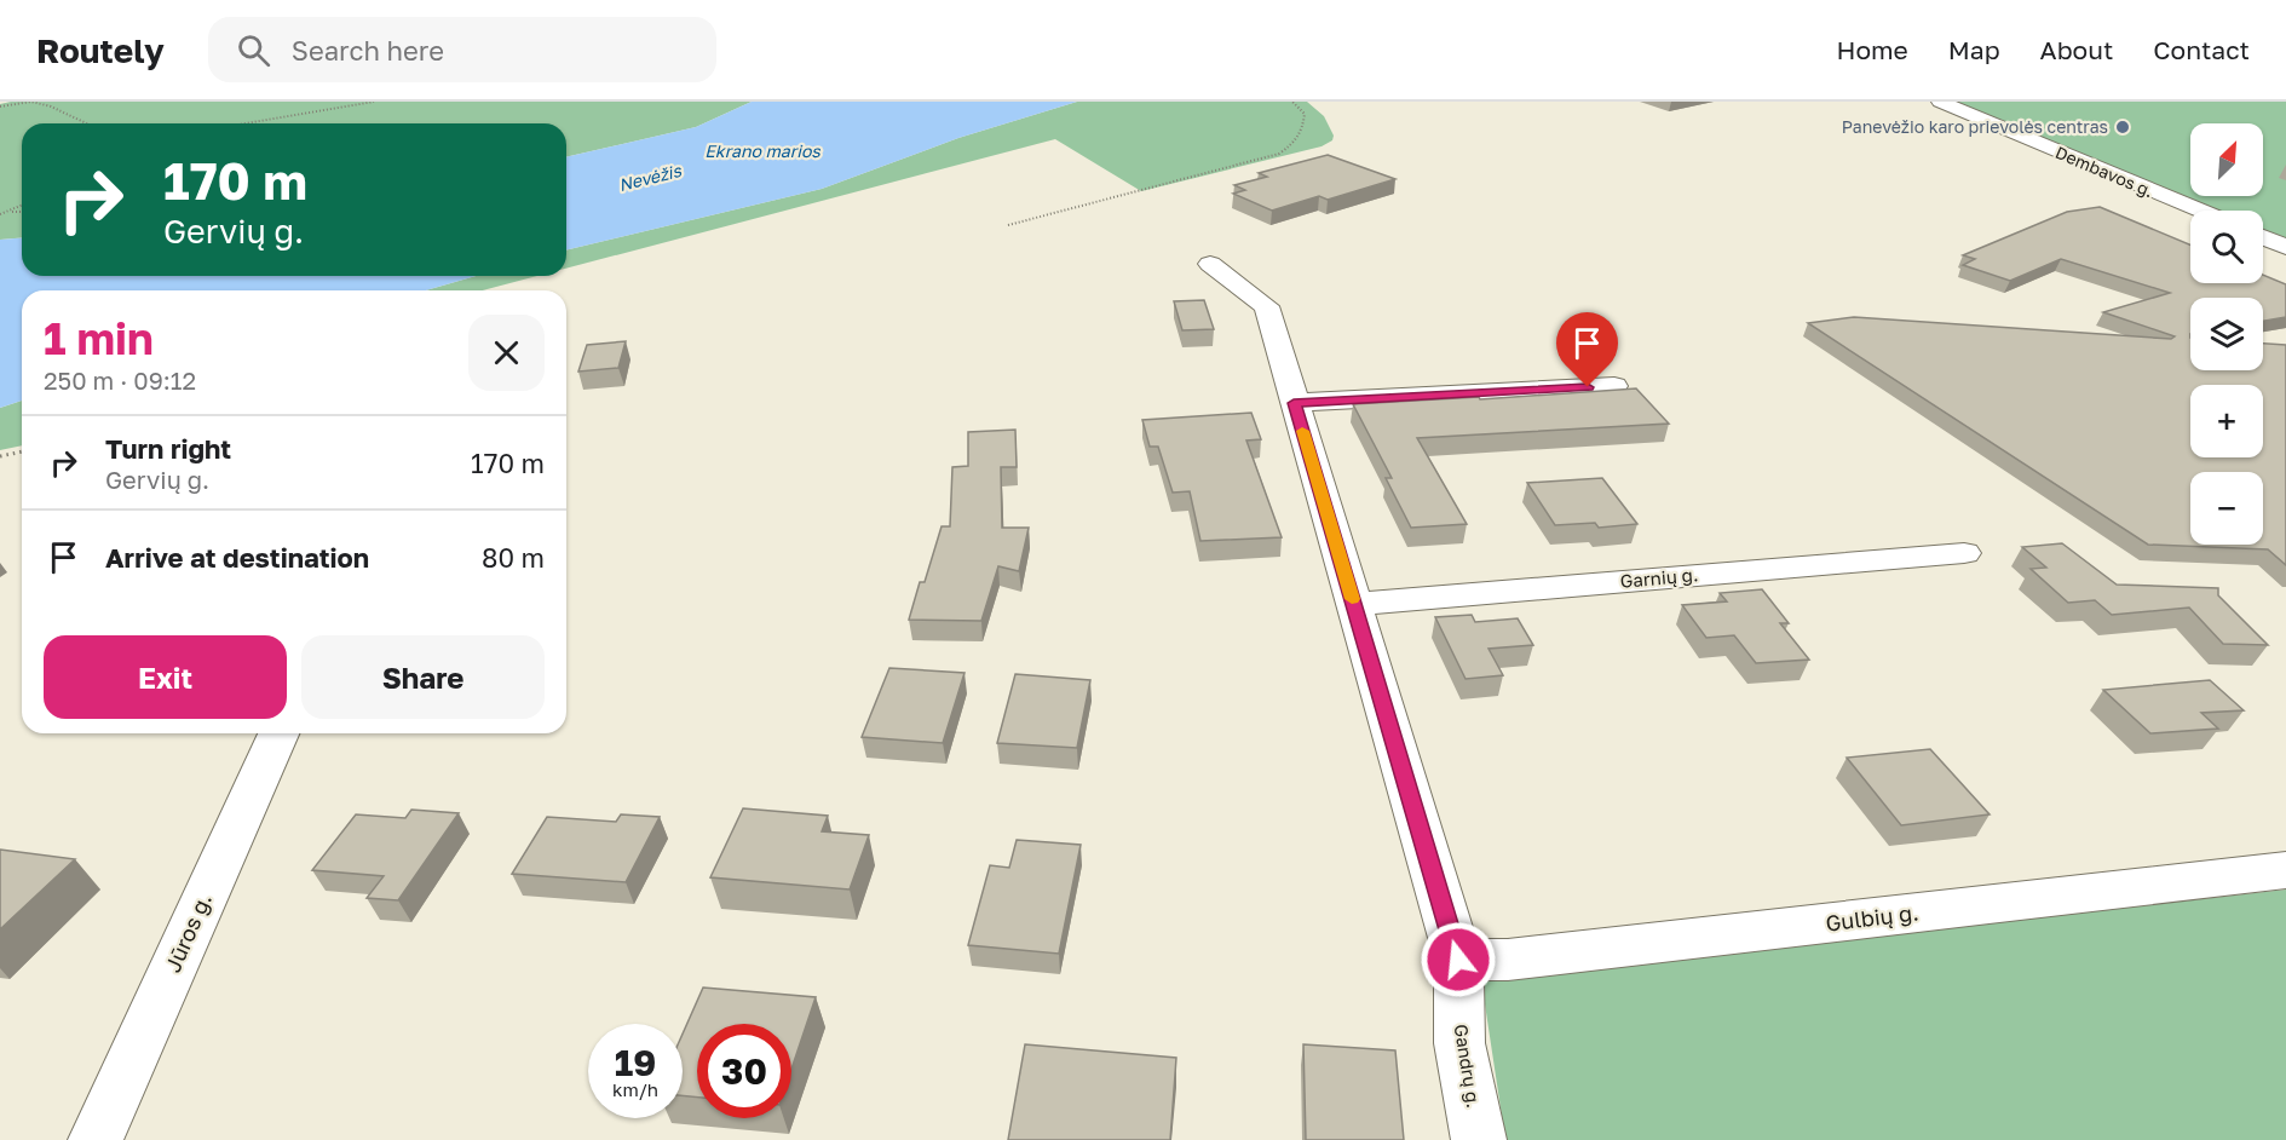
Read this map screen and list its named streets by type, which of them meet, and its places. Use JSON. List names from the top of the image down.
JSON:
{
  "streets": {
    "street": [
      "Dembavos g.",
      "Garnių g.",
      "Gulbių g.",
      "Jūros g.",
      "Gandrų g."
    ]
  },
  "crossings": [
    ["Garnių g.", "Gandrų g."],
    ["Gulbių g.", "Gandrų g."]
  ],
  "water": ["Ekrano marios", "Nevėžis"],
  "places": ["Panevėžio karo prievolės centras"],
  "north": "top right",
  "page": {
    "header": "Routely",
    "search": "Search here",
    "nav": [
      "Home",
      "Map",
      "About",
      "Contact"
    ],
    "map_buttons": ["+", "−"],
    "turn": ["170 m", "Gervių g."],
    "heading": ["1 min", "250 m · 09:12"],
    "list": [
      {
        "name": "Turn right",
        "note": "Gervių g.",
        "value": "170 m"
      },
      {
        "name": "Arrive at destination",
        "value": "80 m"
      }
    ],
    "buttons": ["Exit", "Share"],
    "speed": "19 km/h",
    "limit": "30"
  }
}
